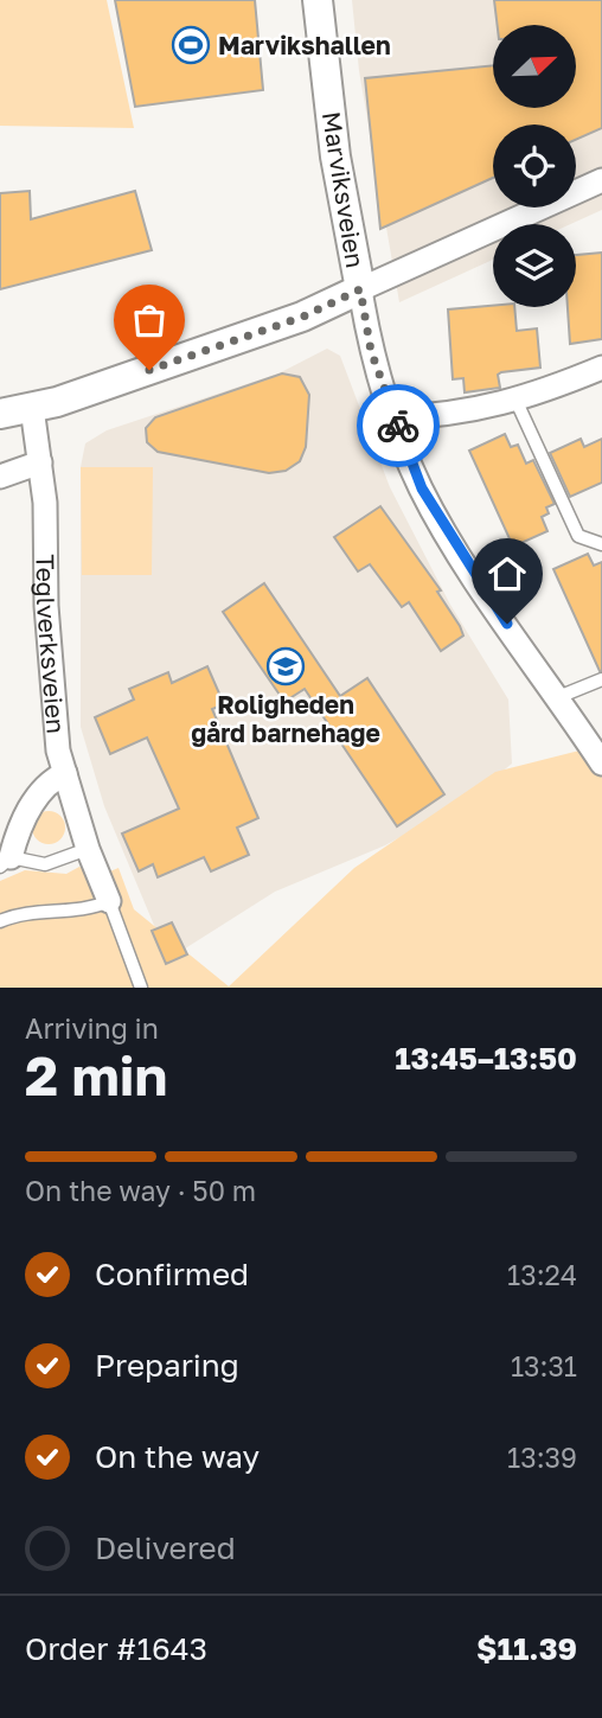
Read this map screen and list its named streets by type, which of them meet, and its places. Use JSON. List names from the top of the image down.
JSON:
{
  "streets": {
    "street": ["Marviksveien", "Teglverksveien"]
  },
  "places": {
    "sports": ["Marvikshallen"],
    "school or university": ["Roligheden gård barnehage"]
  },
  "north": "top right",
  "page": {
    "heading": ["2 min", "Arriving in", "13:45–13:50"],
    "panel": ["Order #1643", "$11.39"],
    "bar": "On the way · 50 m",
    "list": [
      ["Confirmed", "13:24"],
      ["Preparing", "13:31"],
      ["On the way", "13:39"],
      "Delivered"
    ]
  }
}
